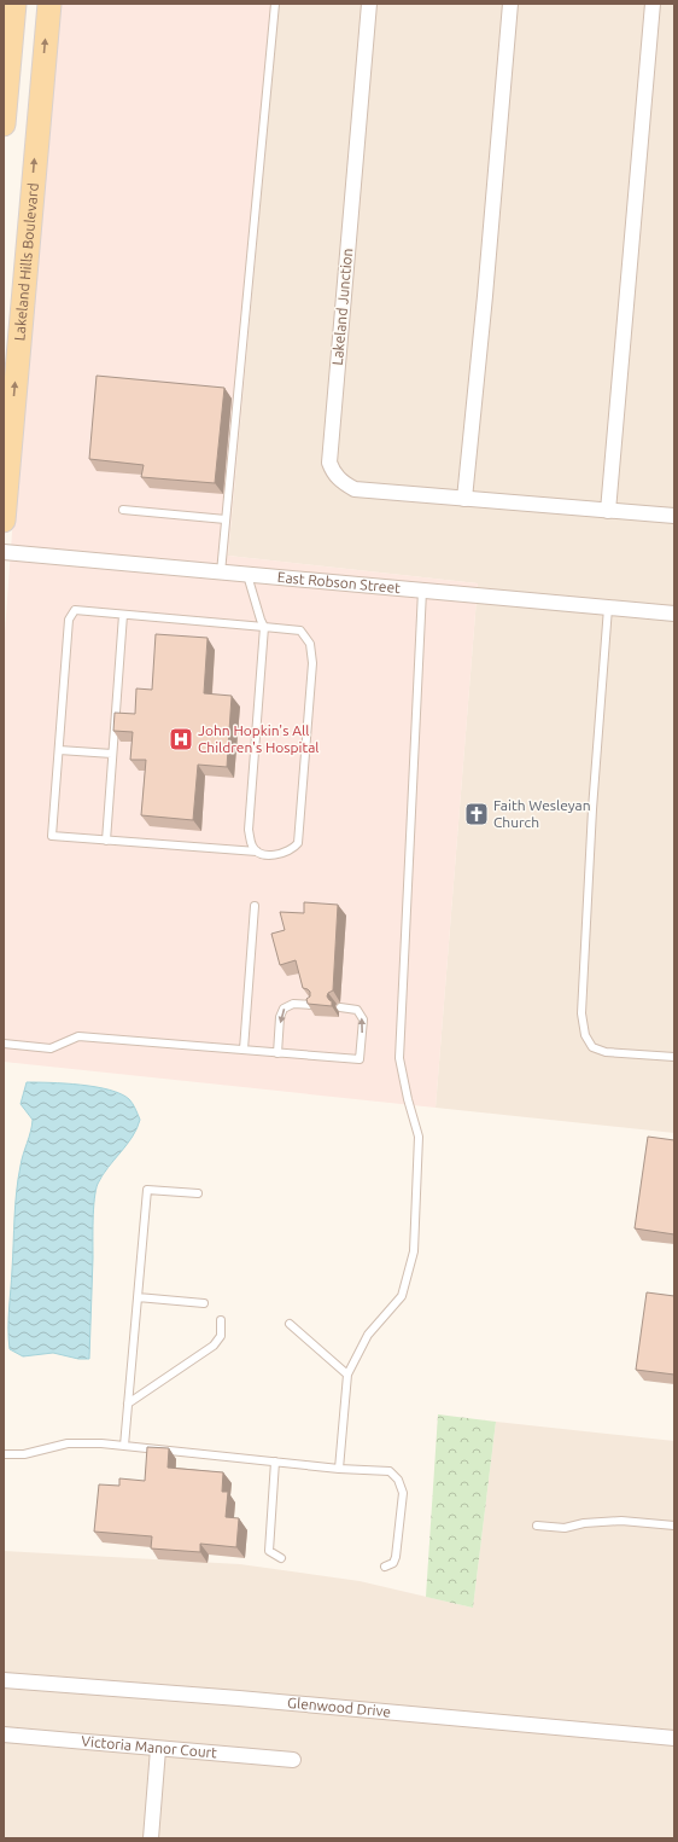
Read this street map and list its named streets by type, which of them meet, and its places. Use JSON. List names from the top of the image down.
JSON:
{
  "streets": {
    "main road": ["Lakeland Hills Boulevard"],
    "street": [
      "Lakeland Junction",
      "East Robson Street",
      "Glenwood Drive",
      "Victoria Manor Court"
    ]
  },
  "one_way": ["Lakeland Hills Boulevard"],
  "places": {
    "hospital": ["John Hopkin's All Children's Hospital"],
    "church": ["Faith Wesleyan Church"]
  }
}
